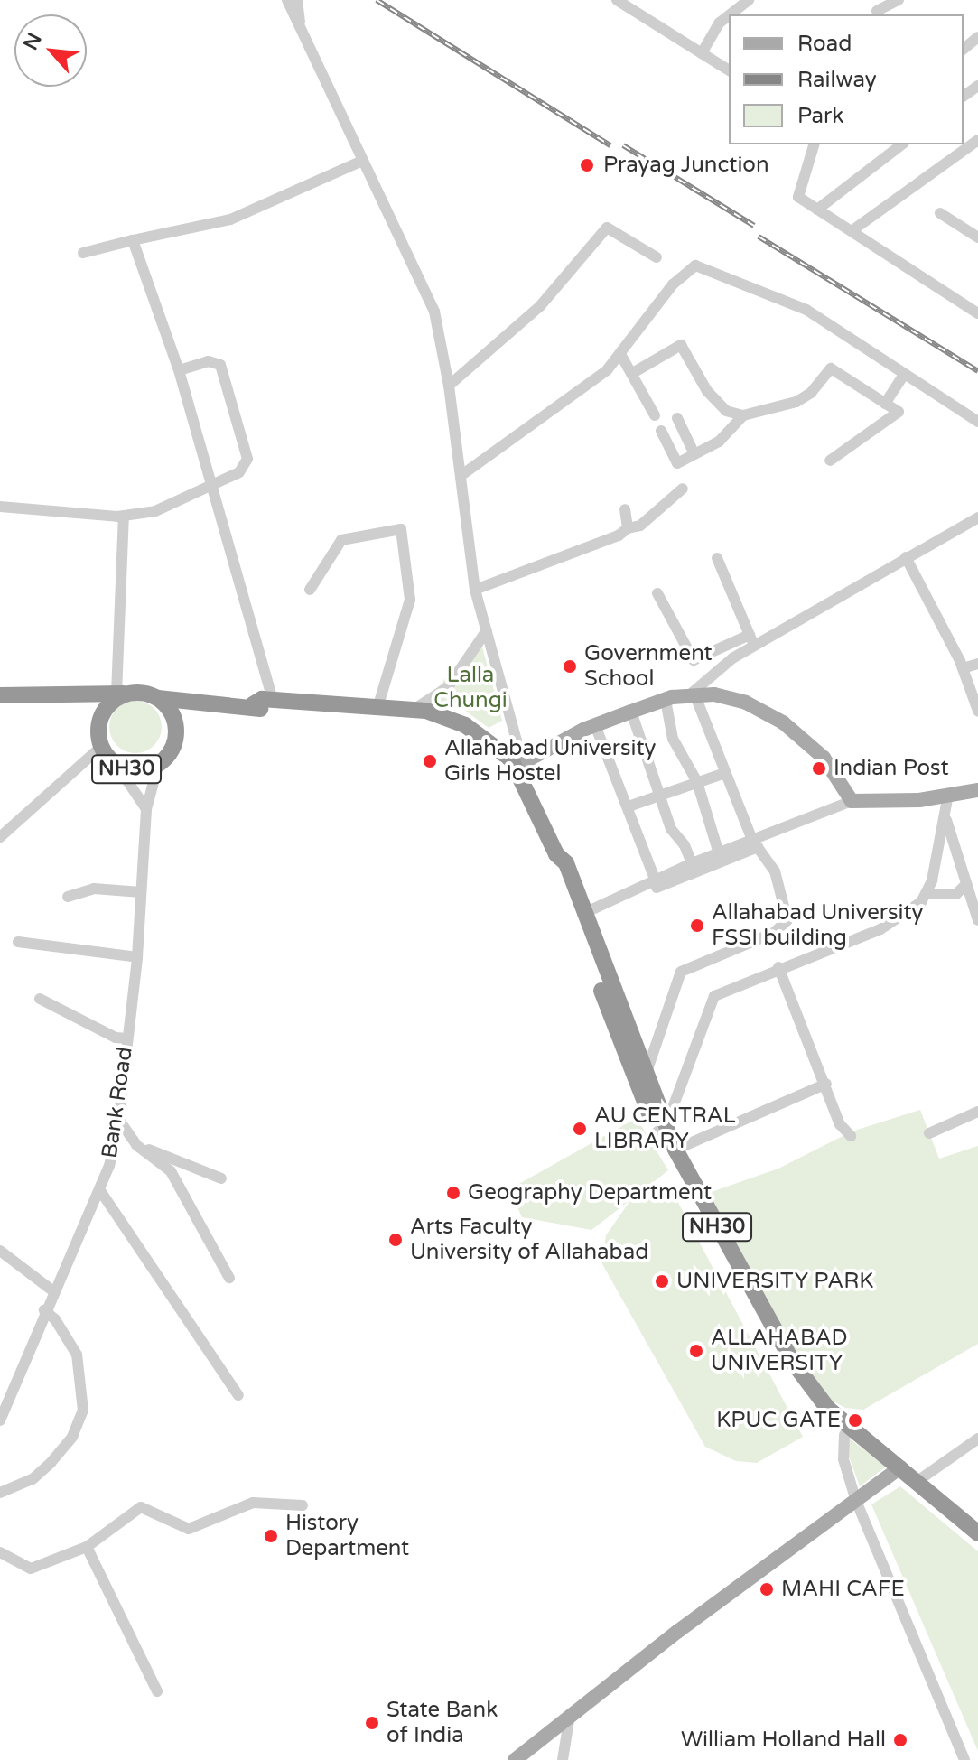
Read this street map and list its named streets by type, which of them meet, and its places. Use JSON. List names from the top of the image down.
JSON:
{
  "streets": {
    "highway": ["NH30"],
    "street": ["Bank Road"]
  },
  "crossings": [
    ["NH30", "Bank Road"]
  ],
  "parks": ["Lalla Chungi"],
  "places": [
    "Prayag Junction",
    "Government School",
    "Allahabad University Girls Hostel",
    "Indian Post",
    "Allahabad University FSSI building",
    "AU CENTRAL LIBRARY",
    "Geography Department",
    "Arts Faculty University of Allahabad",
    "UNIVERSITY PARK",
    "ALLAHABAD UNIVERSITY",
    "KPUC GATE",
    "History Department",
    "MAHI CAFE",
    "State Bank of India",
    "William Holland Hall"
  ],
  "legend": ["Road", "Railway", "Park"],
  "north": "top left"
}
